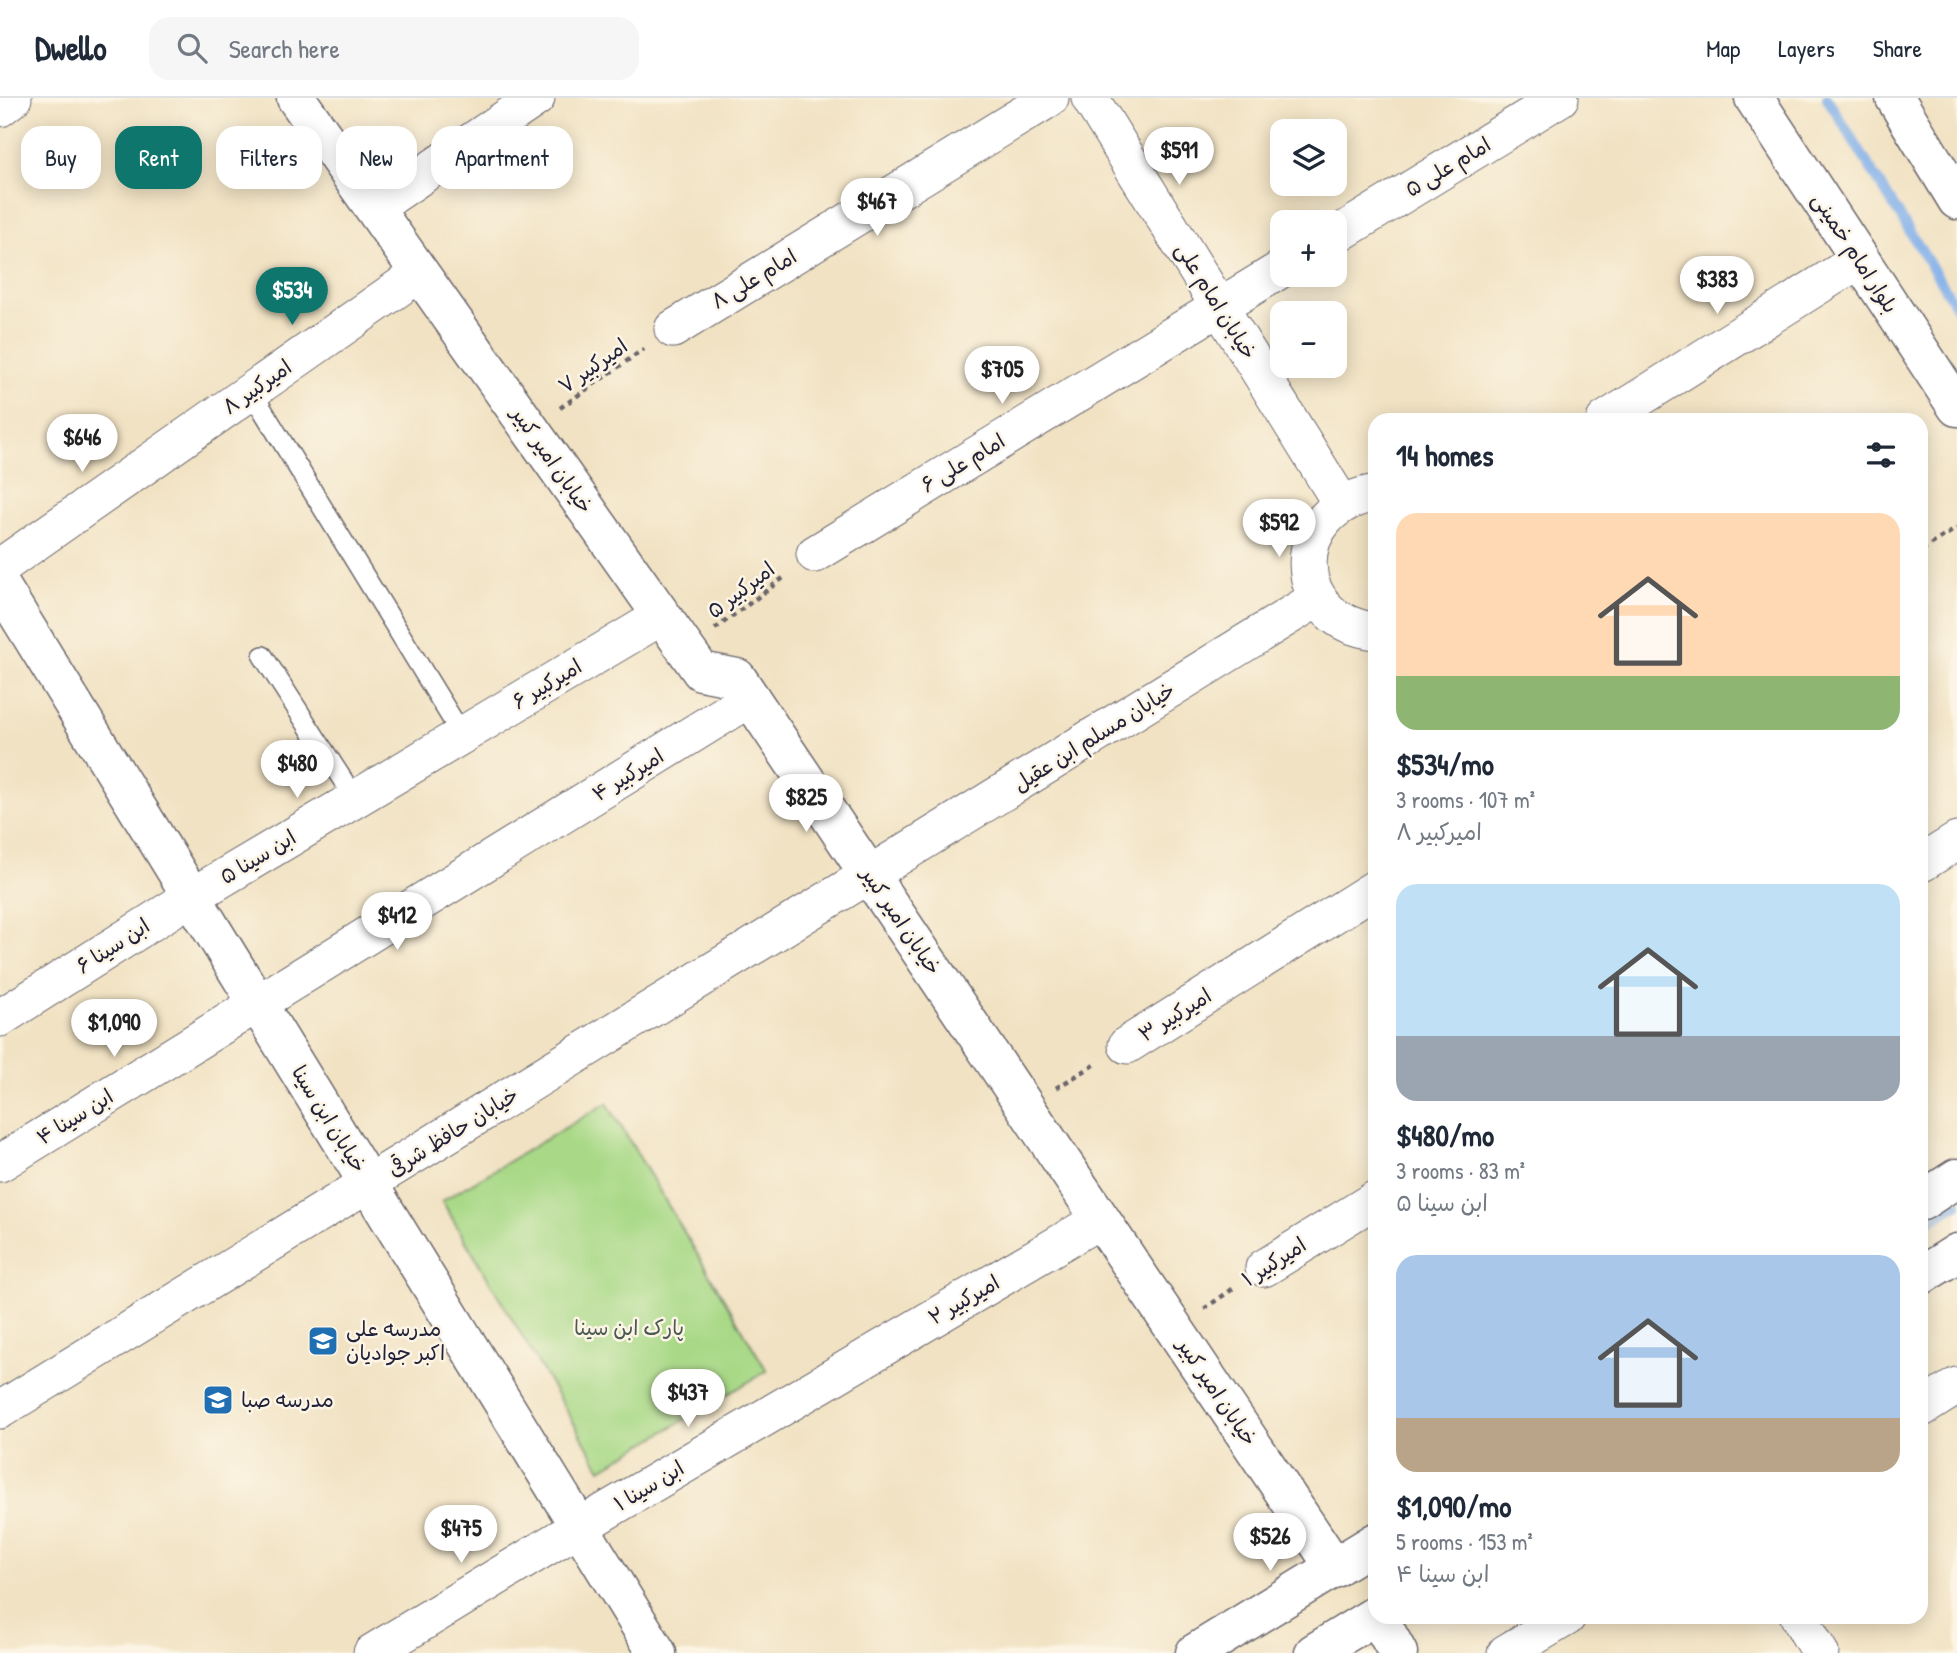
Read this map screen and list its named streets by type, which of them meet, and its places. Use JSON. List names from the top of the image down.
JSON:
{
  "streets": {
    "street": [
      "امام علی ۵",
      "بلوار امام خمینی",
      "امام علی ۸",
      "خیابان امام علی",
      "امیرکبیر ۸",
      "خیابان امیر کبیر",
      "امام علی ۶",
      "امیرکبیر ۶",
      "خیابان مسلم ابن عقیل",
      "امیرکبیر ۴",
      "ابن سینا ۵",
      "ابن سینا ۶",
      "امیرکبیر ۳",
      "ابن سینا ۴",
      "خیابان ابن سینا",
      "خیابان حافظ شرقی",
      "امیرکبیر ۱",
      "امیرکبیر ۲",
      "ابن سینا ۱"
    ],
    "path": ["امیرکبیر ۷", "امیرکبیر ۵"]
  },
  "crossings": [
    ["امام علی ۸", "امیرکبیر ۷"],
    ["خیابان امام علی", "امام علی ۶"],
    ["امیرکبیر ۷", "خیابان امیر کبیر"],
    ["امیرکبیر ۸", "خیابان امیر کبیر"],
    ["خیابان امیر کبیر", "امیرکبیر ۵"],
    ["خیابان امیر کبیر", "امیرکبیر ۶"],
    ["خیابان امیر کبیر", "خیابان مسلم ابن عقیل"],
    ["خیابان امیر کبیر", "امیرکبیر ۴"],
    ["خیابان امیر کبیر", "امیرکبیر ۳"],
    ["خیابان امیر کبیر", "خیابان حافظ شرقی"],
    ["خیابان امیر کبیر", "امیرکبیر ۱"],
    ["خیابان امیر کبیر", "امیرکبیر ۲"],
    ["امام علی ۶", "امیرکبیر ۵"],
    ["امیرکبیر ۶", "ابن سینا ۵"],
    ["خیابان مسلم ابن عقیل", "خیابان حافظ شرقی"],
    ["امیرکبیر ۴", "ابن سینا ۴"],
    ["امیرکبیر ۴", "خیابان ابن سینا"],
    ["ابن سینا ۵", "ابن سینا ۶"],
    ["ابن سینا ۵", "خیابان ابن سینا"],
    ["ابن سینا ۶", "خیابان ابن سینا"],
    ["ابن سینا ۴", "خیابان ابن سینا"],
    ["خیابان ابن سینا", "خیابان حافظ شرقی"],
    ["خیابان ابن سینا", "ابن سینا ۱"],
    ["امیرکبیر ۲", "ابن سینا ۱"]
  ],
  "parks": ["پارک ابن سینا"],
  "places": {
    "school or university": ["مدرسه علی اکبر جوادیان", "مدرسه صبا"]
  },
  "page": {
    "header": "Dwello",
    "search": "Search here",
    "nav": ["Map", "Layers", "Share"],
    "map_buttons": ["+", "−"],
    "chip": [
      "Buy",
      "Rent",
      "Filters",
      "New",
      "Apartment"
    ],
    "price": [
      "$591",
      "$467",
      "$383",
      "$534",
      "$705",
      "$646",
      "$592",
      "$480",
      "$825",
      "$412",
      "$1,090",
      "$437",
      "$475",
      "$526"
    ],
    "heading": "14 homes",
    "list": [
      {
        "name": "$534/mo",
        "note": "3 rooms · 107 m² · امیرکبیر ۸"
      },
      {
        "name": "$480/mo",
        "note": "3 rooms · 83 m² · ابن سینا ۵"
      },
      {
        "name": "$1,090/mo",
        "note": "5 rooms · 153 m² · ابن سینا ۴"
      }
    ]
  }
}
